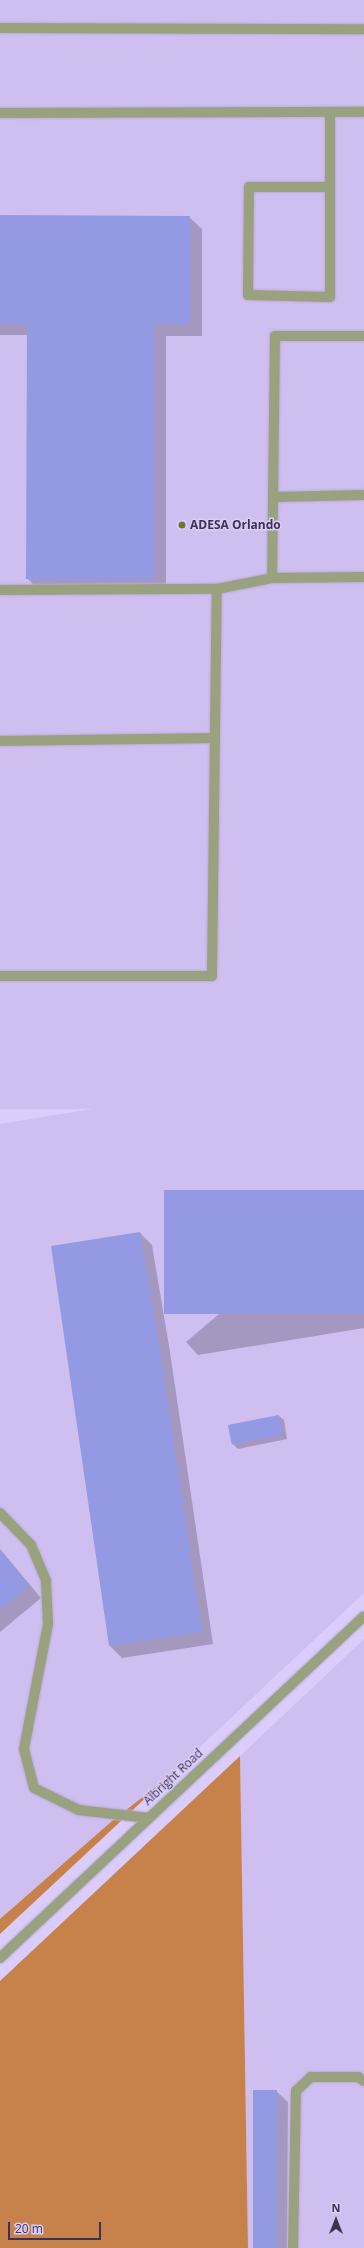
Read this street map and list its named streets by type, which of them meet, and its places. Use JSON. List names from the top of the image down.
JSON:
{
  "streets": {
    "street": ["Albright Road"]
  },
  "places": ["ADESA Orlando"],
  "scale_bar": "20 m",
  "north": "top"
}
